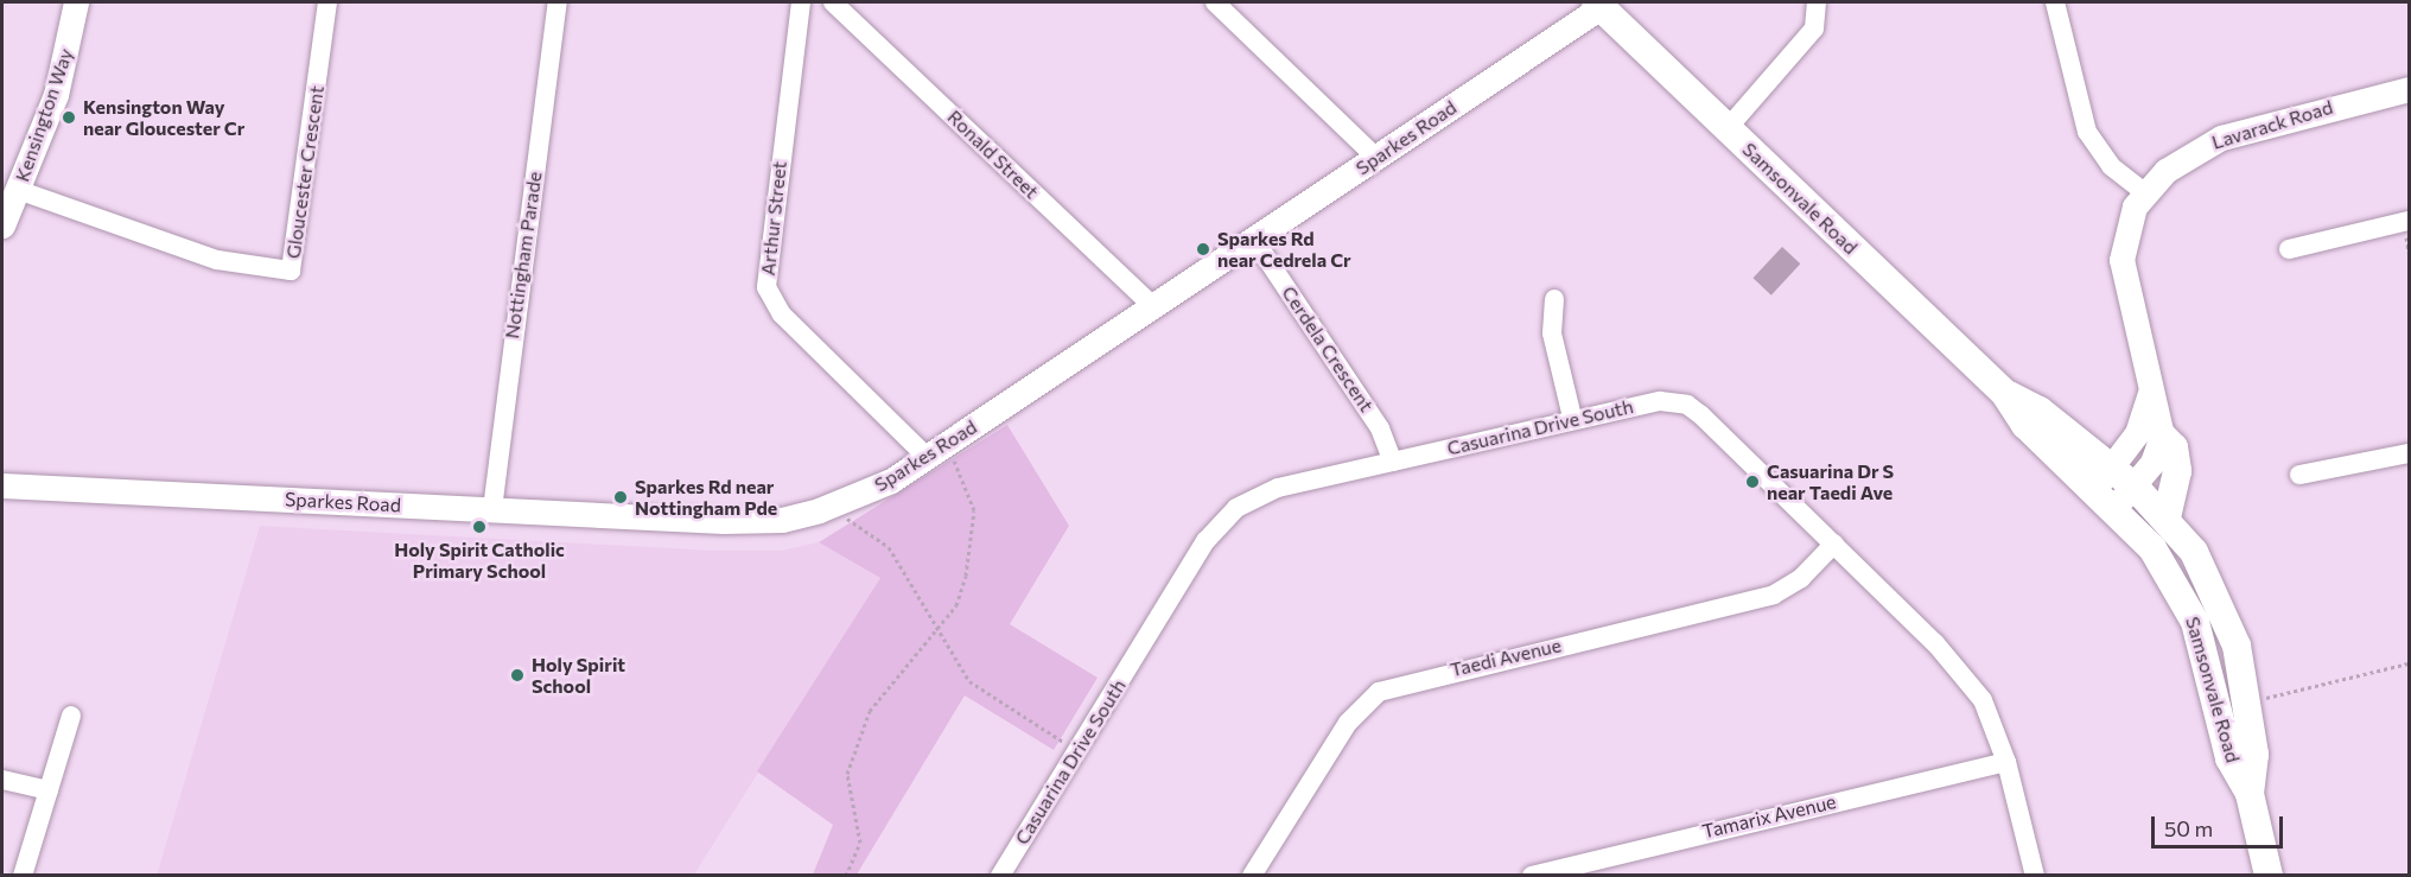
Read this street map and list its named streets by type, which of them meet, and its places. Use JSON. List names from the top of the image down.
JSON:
{
  "streets": {
    "main road": ["Samsonvale Road"],
    "street": [
      "Kensington Way",
      "Lavarack Road",
      "Sparkes Road",
      "Ronald Street",
      "Gloucester Crescent",
      "Arthur Street",
      "Nottingham Parade",
      "Cerdela Crescent",
      "Casuarina Drive South",
      "Taedi Avenue",
      "Tamarix Avenue"
    ]
  },
  "crossings": [
    ["Kensington Way", "Gloucester Crescent"],
    ["Sparkes Road", "Ronald Street"],
    ["Sparkes Road", "Samsonvale Road"],
    ["Sparkes Road", "Arthur Street"],
    ["Sparkes Road", "Nottingham Parade"],
    ["Sparkes Road", "Cerdela Crescent"],
    ["Cerdela Crescent", "Casuarina Drive South"],
    ["Casuarina Drive South", "Taedi Avenue"],
    ["Casuarina Drive South", "Tamarix Avenue"]
  ],
  "places": [
    "Kensington Way near Gloucester Cr",
    "Sparkes Rd near Cedrela Cr",
    "Casuarina Dr S near Taedi Ave",
    "Sparkes Rd near Nottingham Pde",
    "Holy Spirit Catholic Primary School",
    "Holy Spirit School"
  ],
  "scale_bar": "50 m"
}
